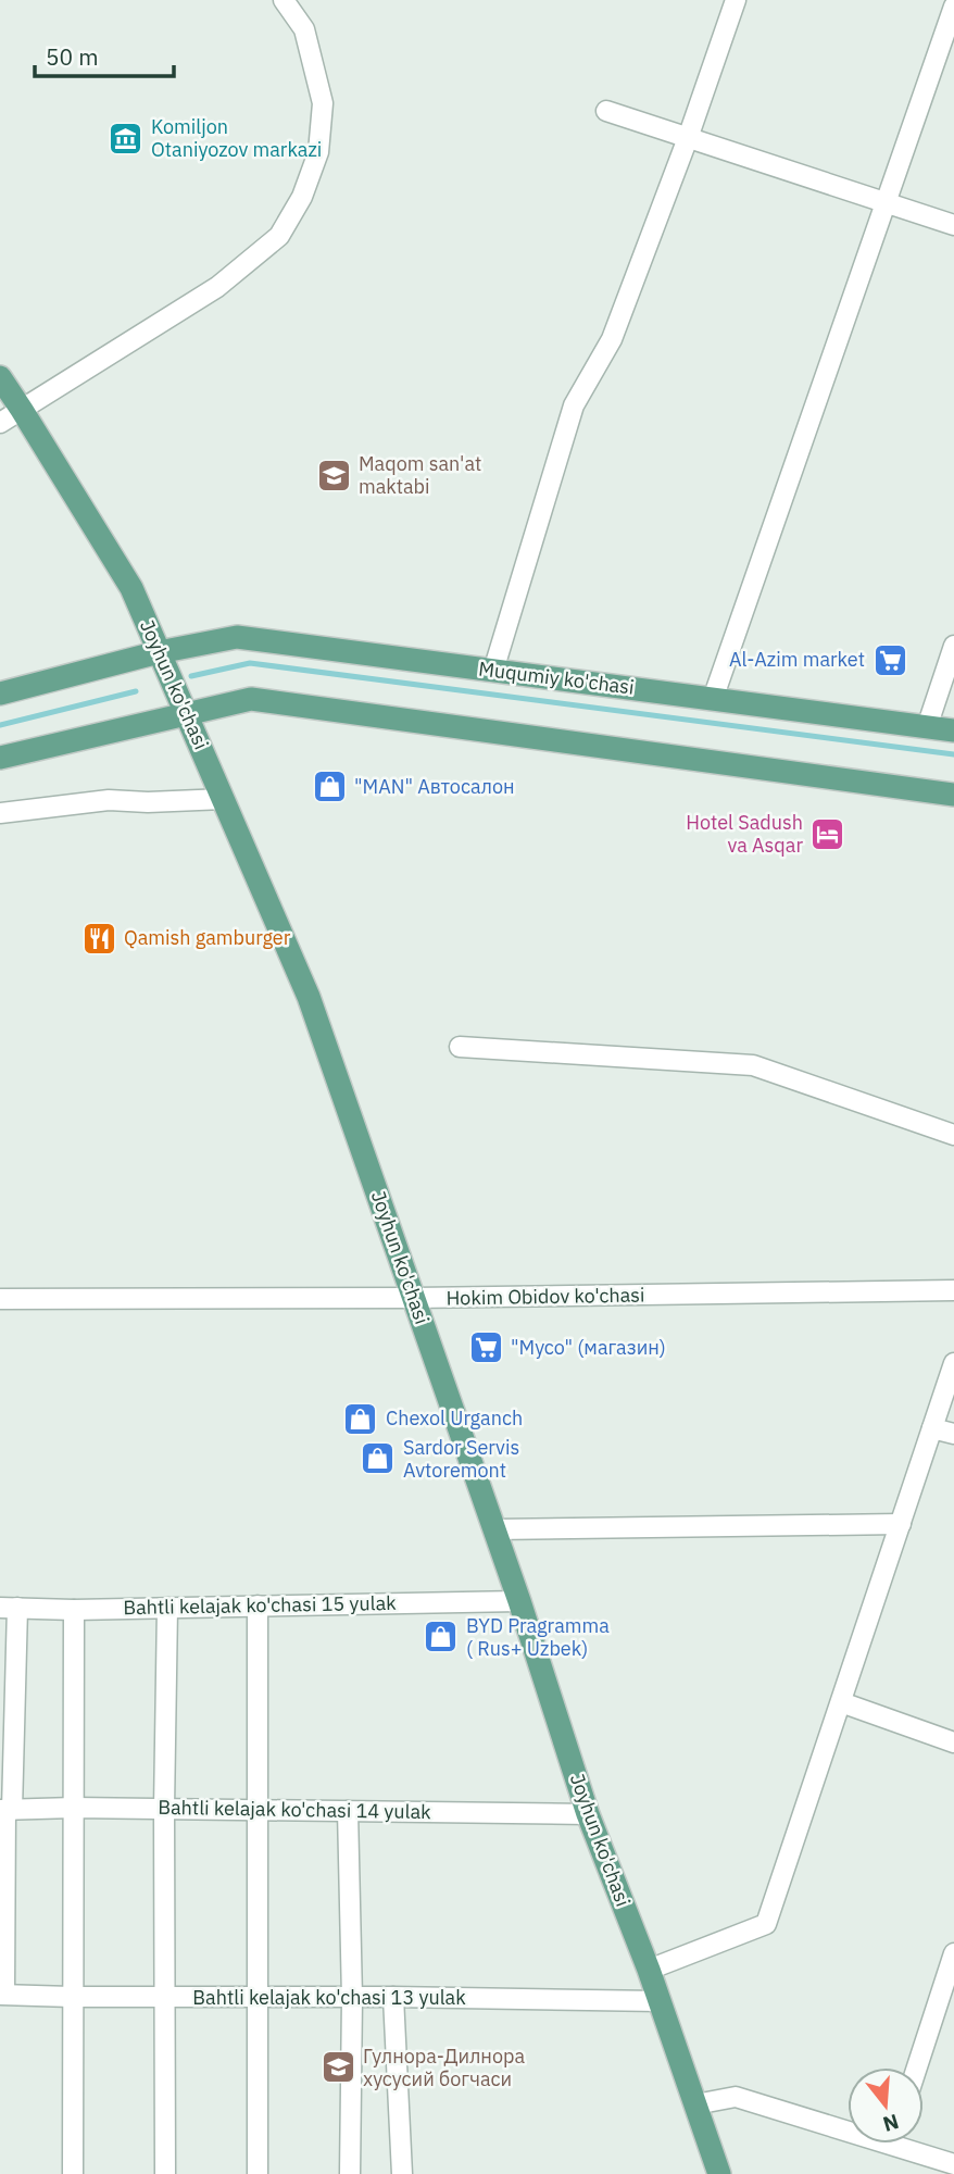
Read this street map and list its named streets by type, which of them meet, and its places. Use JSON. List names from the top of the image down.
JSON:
{
  "streets": {
    "main road": ["Muqumiy ko'chasi", "Joyhun ko'chasi"],
    "street": [
      "Hokim Obidov ko'chasi",
      "Bahtli kelajak ko'chasi 15 yulak",
      "Bahtli kelajak ko'chasi 14 yulak",
      "Bahtli kelajak ko'chasi 13 yulak"
    ]
  },
  "crossings": [
    ["Muqumiy ko'chasi", "Joyhun ko'chasi"],
    ["Joyhun ko'chasi", "Hokim Obidov ko'chasi"],
    ["Joyhun ko'chasi", "Bahtli kelajak ko'chasi 15 yulak"],
    ["Joyhun ko'chasi", "Bahtli kelajak ko'chasi 14 yulak"],
    ["Joyhun ko'chasi", "Bahtli kelajak ko'chasi 13 yulak"]
  ],
  "places": {
    "museum": ["Komiljon Otaniyozov markazi"],
    "school or university": ["Maqom san'at maktabi", "Гулнора-Дилнора хусусий богчаси"],
    "supermarket": ["Al-Azim market", "\"Мусо\" (магазин)"],
    "shop": [
      "\"MAN\" Автосалон",
      "Chexol Urganch",
      "Sardor Servis Avtoremont",
      "BYD Pragramma ( Rus+ Uzbek)"
    ],
    "hotel": ["Hotel Sadush va Asqar"],
    "restaurant": ["Qamish gamburger"]
  },
  "scale_bar": "50 m",
  "north": "bottom"
}
